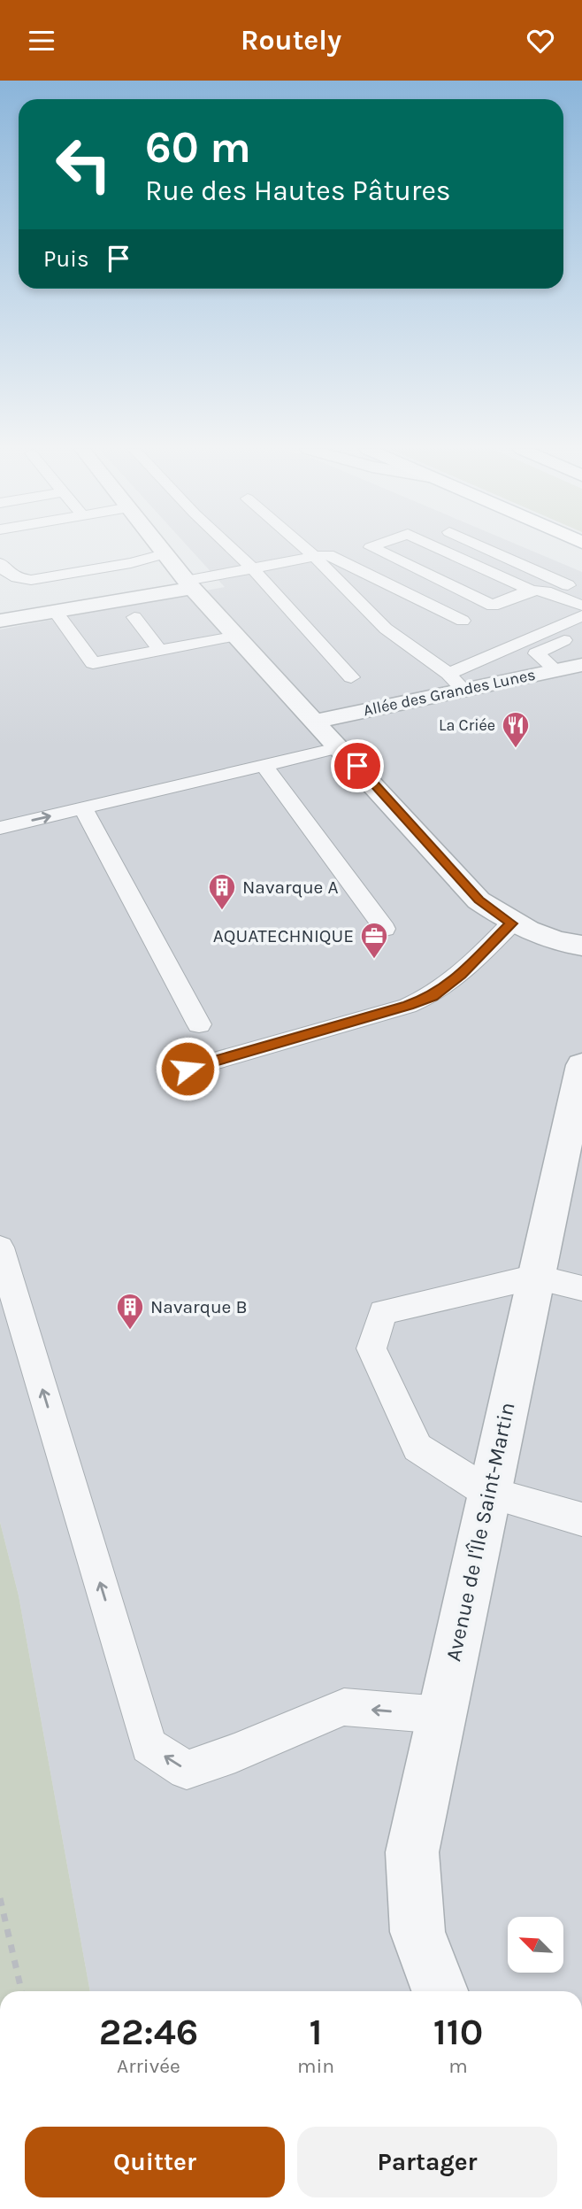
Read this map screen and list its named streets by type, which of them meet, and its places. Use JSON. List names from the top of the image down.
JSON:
{
  "streets": {
    "street": ["Allée des Grandes Lunes", "Avenue de l'Île Saint-Martin"]
  },
  "places": {
    "restaurant": ["La Criée"],
    "building": ["Navarque A", "Navarque B"],
    "office": ["AQUATECHNIQUE"]
  },
  "north": "top left",
  "page": {
    "header": "Routely",
    "turn": ["60 m", "Rue des Hautes Pâtures"],
    "then": "Puis",
    "eta": [
      "22:46",
      "Arrivée",
      "1",
      "min",
      "110",
      "m"
    ],
    "buttons": ["Quitter", "Partager"]
  }
}
